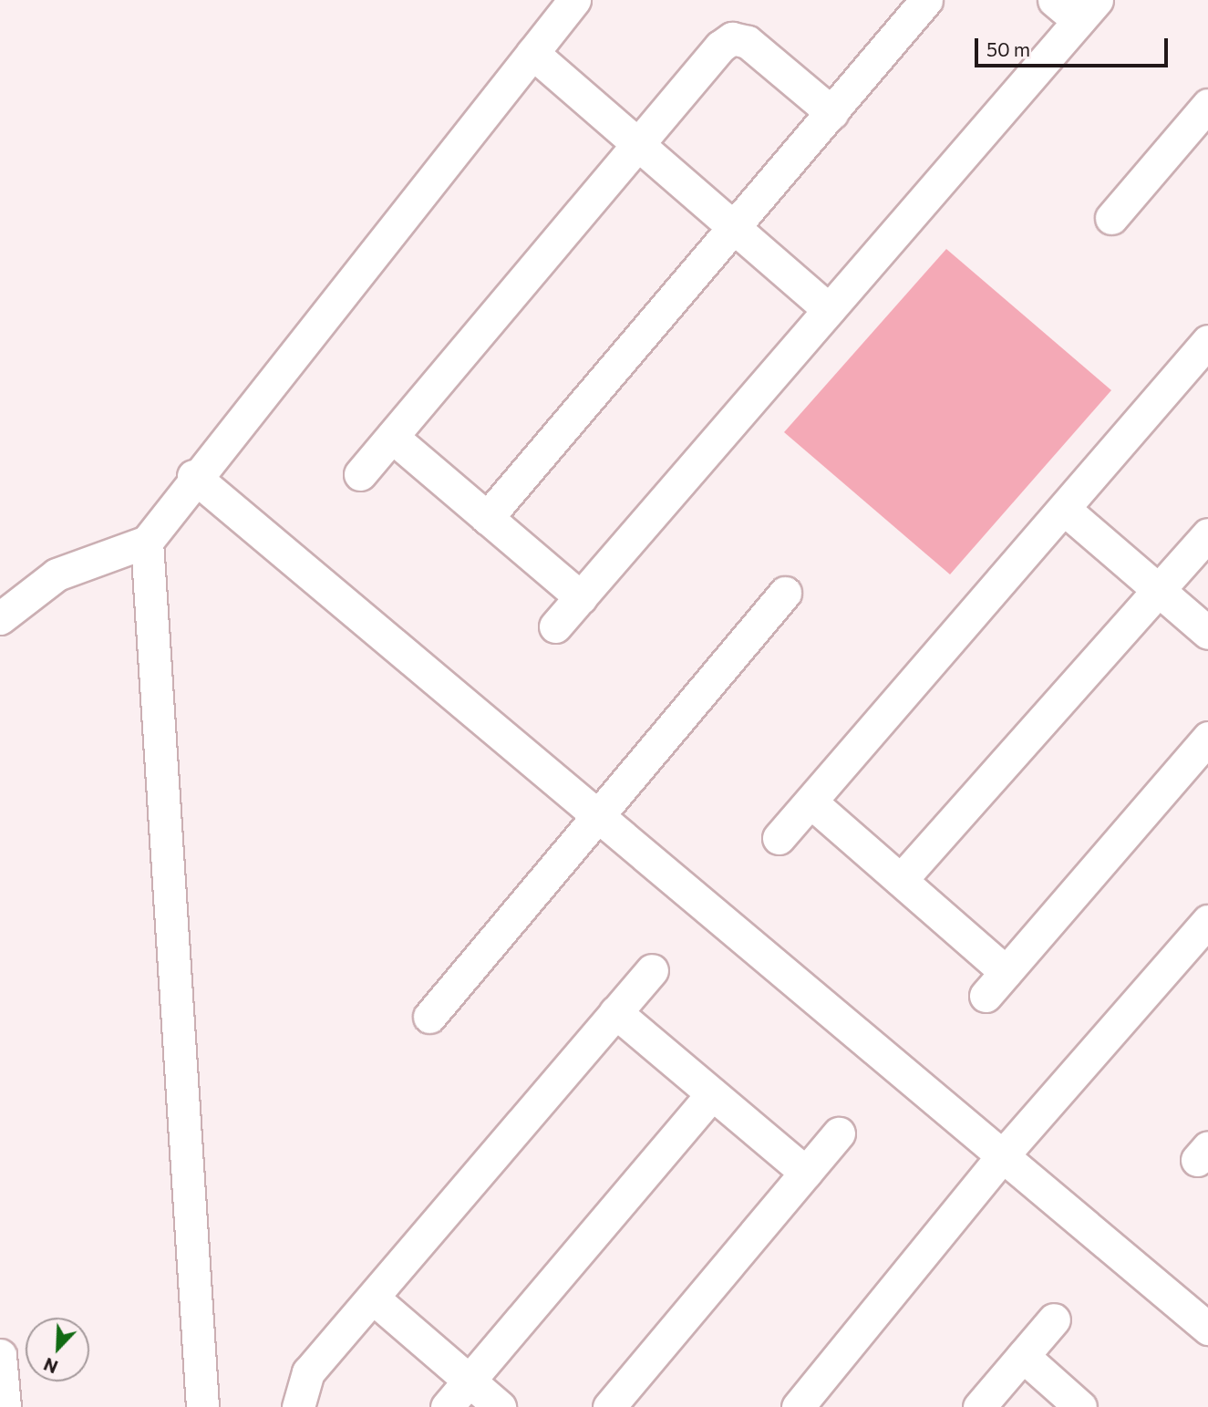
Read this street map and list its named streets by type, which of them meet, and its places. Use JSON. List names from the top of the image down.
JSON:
{
  "scale_bar": "50 m",
  "north": "bottom left"
}
